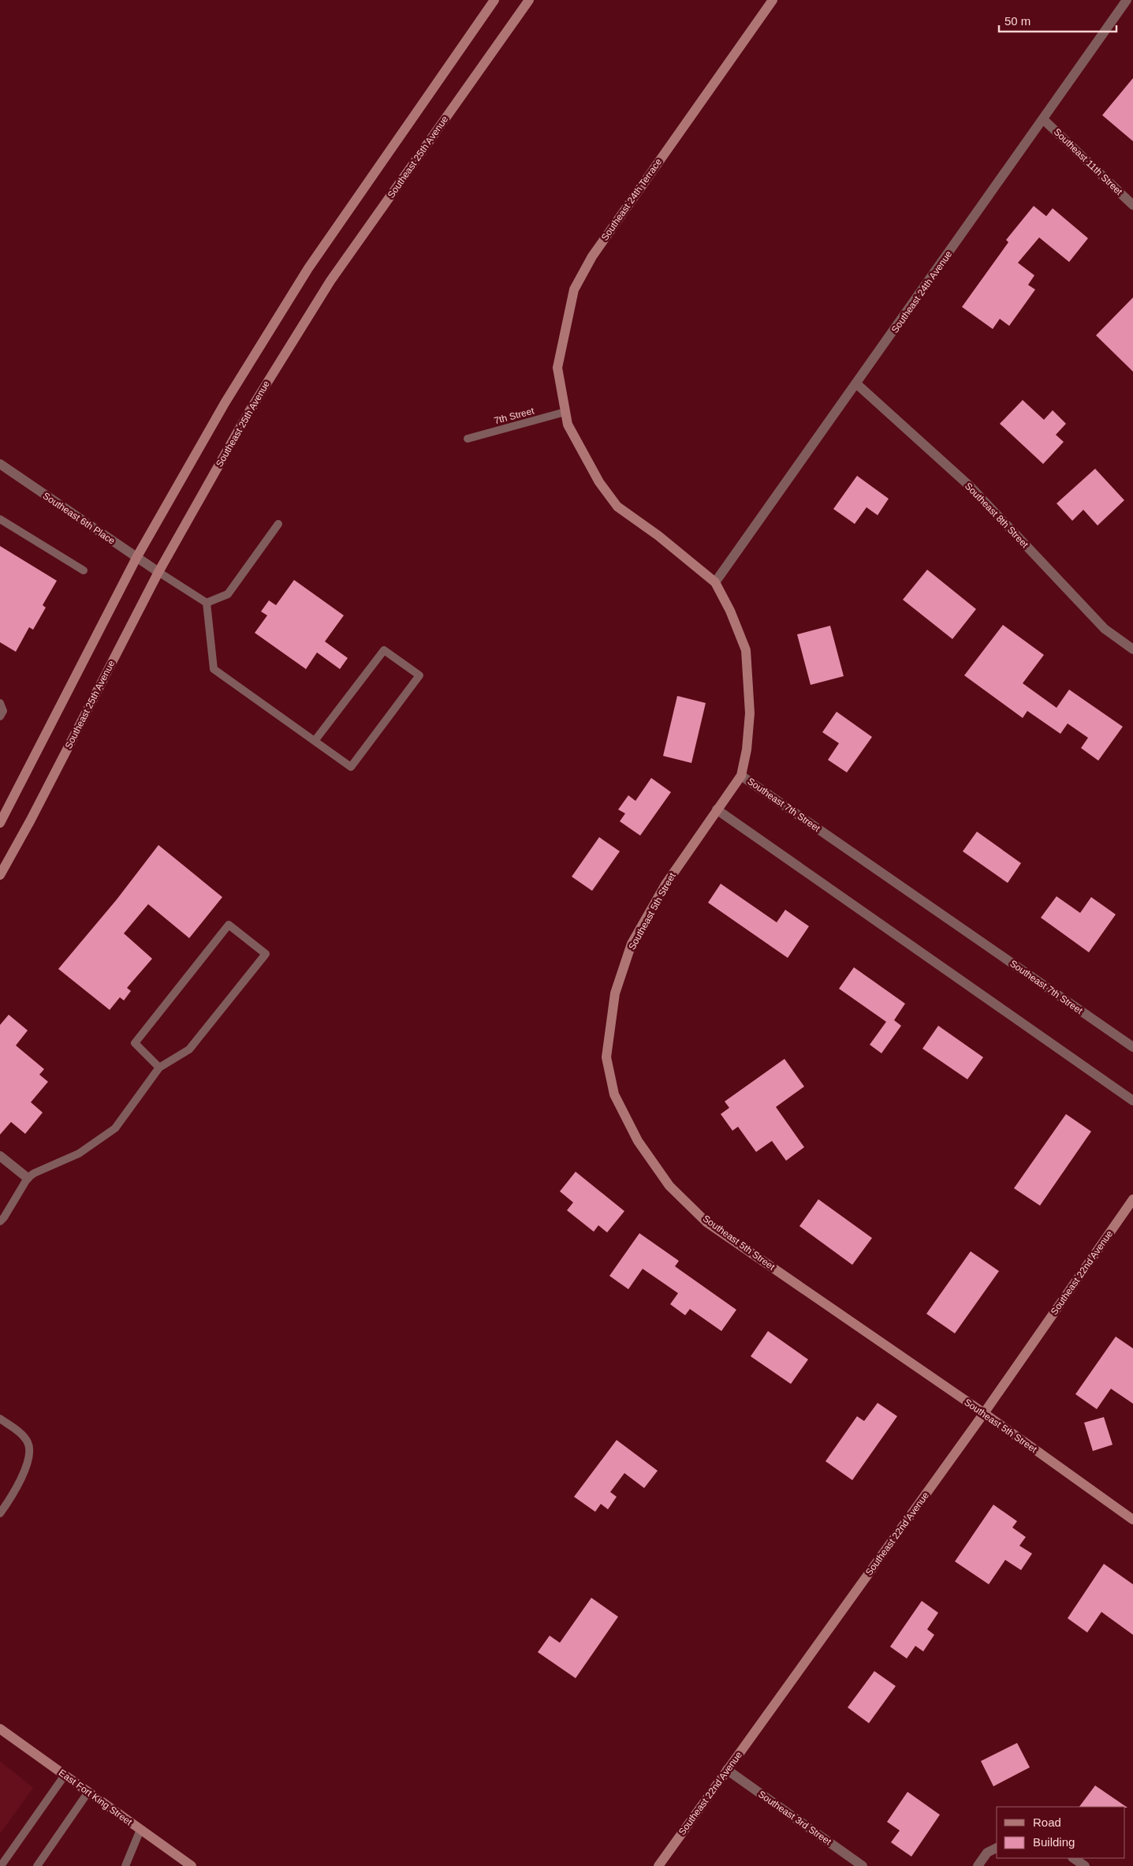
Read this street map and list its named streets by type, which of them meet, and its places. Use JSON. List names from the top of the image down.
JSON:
{
  "streets": {
    "street": [
      "Southeast 25th Avenue",
      "Southeast 11th Street",
      "Southeast 24th Terrace",
      "Southeast 24th Avenue",
      "Southeast 8th Street",
      "Southeast 6th Place",
      "Southeast 7th Street",
      "Southeast 5th Street",
      "Southeast 22nd Avenue",
      "East Fort King Street",
      "Southeast 3rd Street"
    ],
    "lane": ["7th Street"]
  },
  "crossings": [
    ["Southeast 25th Avenue", "Southeast 6th Place"],
    ["Southeast 11th Street", "Southeast 24th Avenue"],
    ["Southeast 24th Terrace", "7th Street"],
    ["Southeast 24th Terrace", "Southeast 7th Street"],
    ["Southeast 24th Avenue", "Southeast 8th Street"],
    ["Southeast 24th Avenue", "Southeast 7th Street"],
    ["Southeast 7th Street", "Southeast 5th Street"],
    ["Southeast 5th Street", "Southeast 22nd Avenue"],
    ["Southeast 22nd Avenue", "Southeast 3rd Street"]
  ],
  "legend": ["Road", "Building"],
  "scale_bar": "50 m"
}
